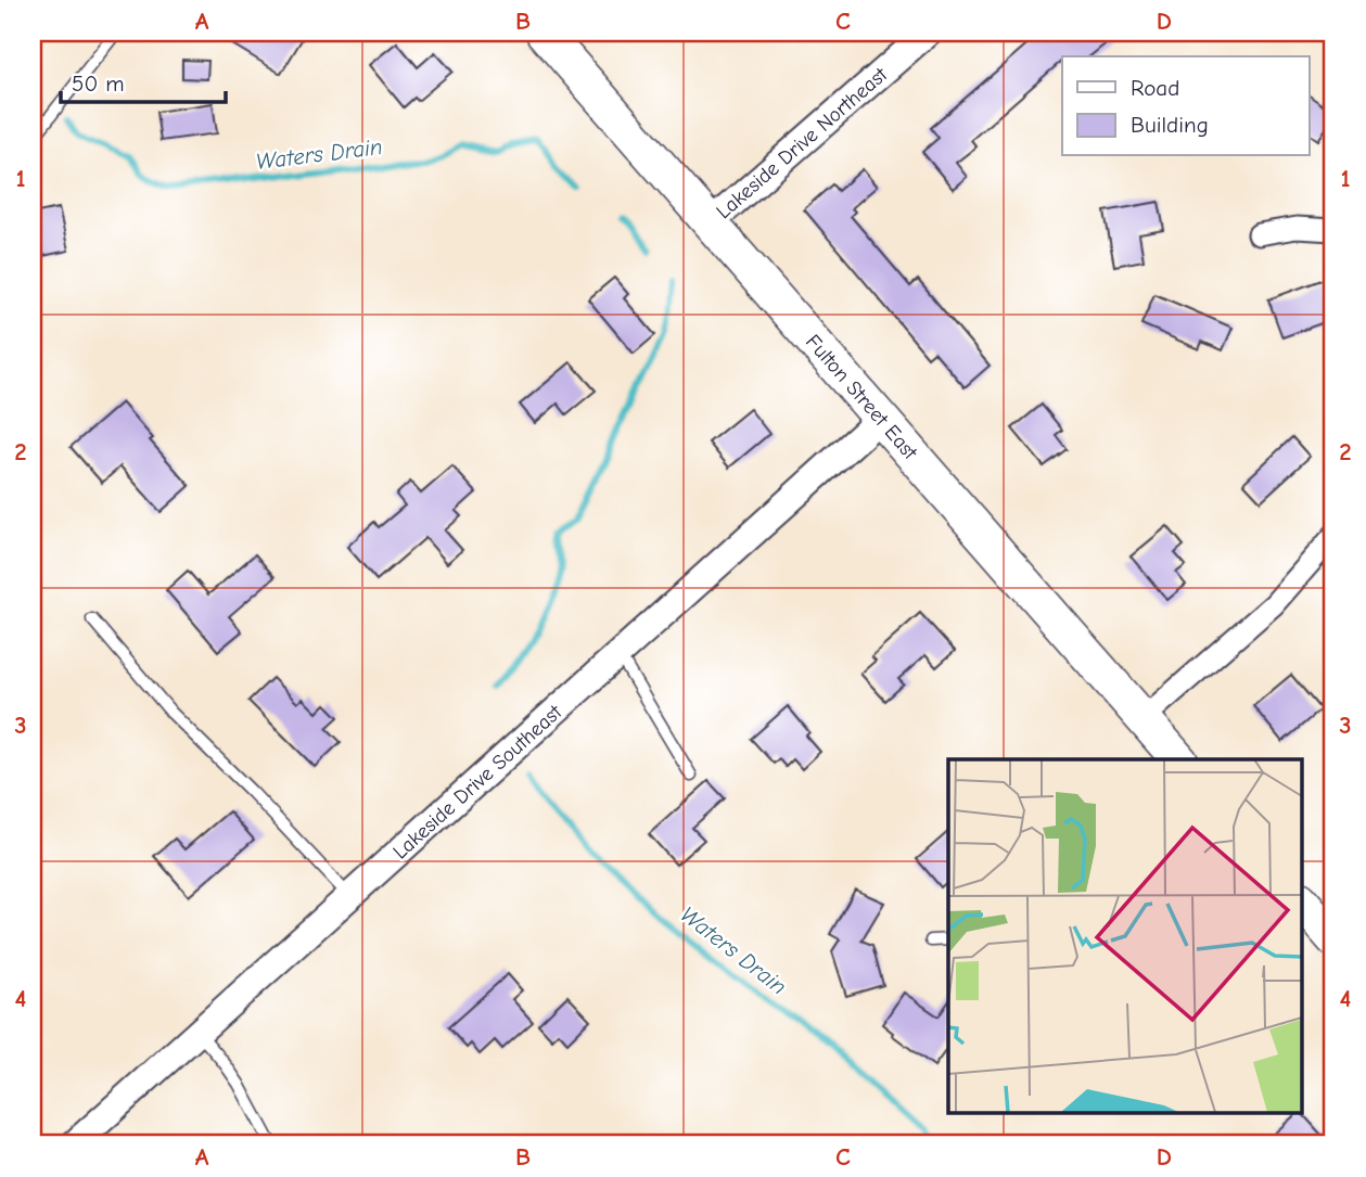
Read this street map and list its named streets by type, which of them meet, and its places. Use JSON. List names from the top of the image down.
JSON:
{
  "streets": {
    "main road": ["Fulton Street East"],
    "street": ["Lakeside Drive Northeast", "Lakeside Drive Southeast"]
  },
  "crossings": [
    ["Lakeside Drive Northeast", "Fulton Street East"],
    ["Fulton Street East", "Lakeside Drive Southeast"]
  ],
  "water": ["Waters Drain"],
  "legend": ["Road", "Building"],
  "scale_bar": "50 m",
  "grid": {
    "columns": [
      "A",
      "B",
      "C",
      "D"
    ],
    "rows": [
      "1",
      "2",
      "3",
      "4"
    ]
  }
}
